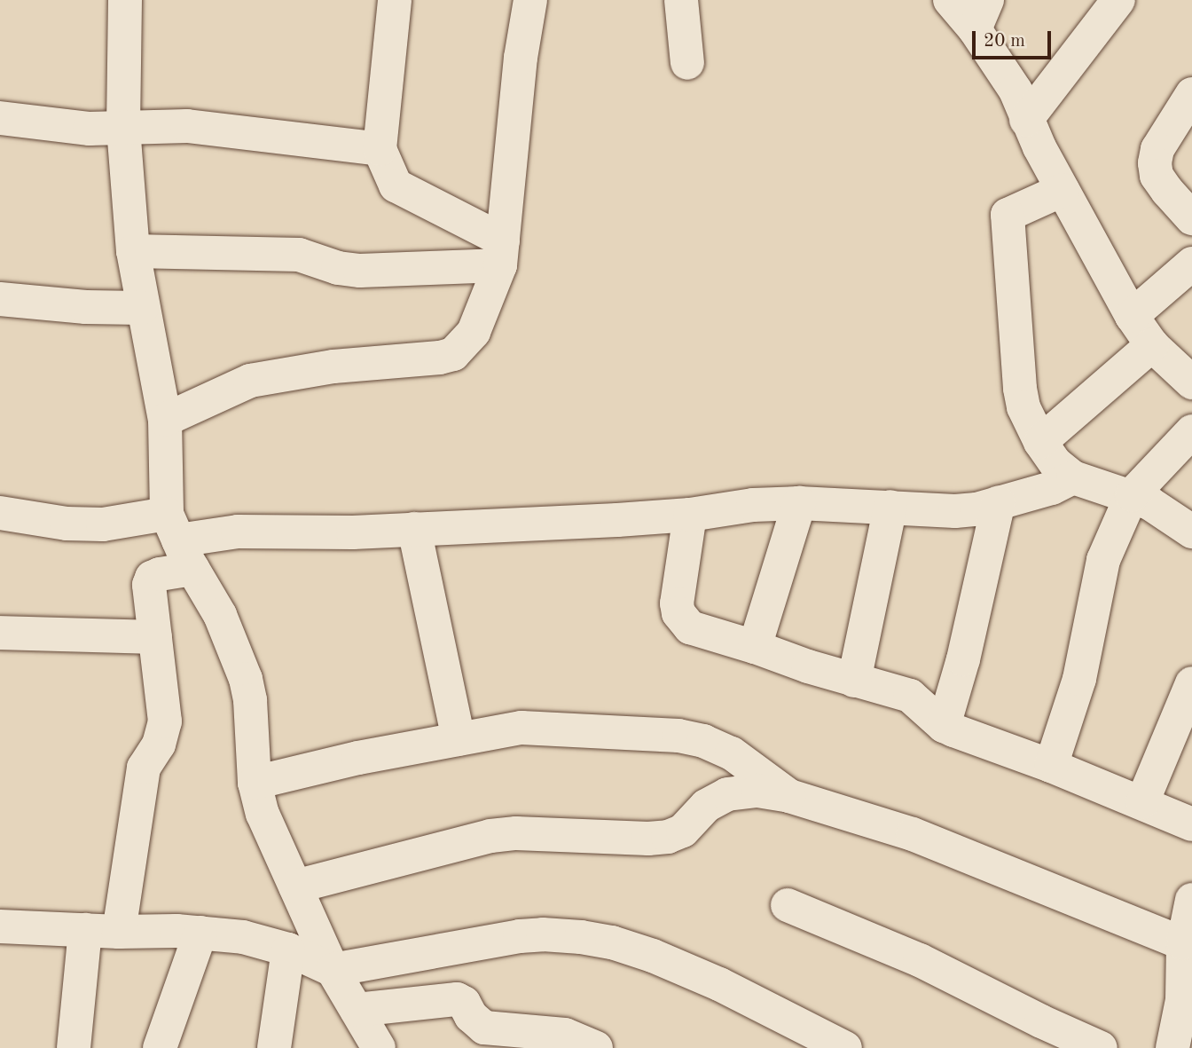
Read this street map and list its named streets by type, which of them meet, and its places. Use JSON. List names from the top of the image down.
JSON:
{
  "scale_bar": "20 m"
}
